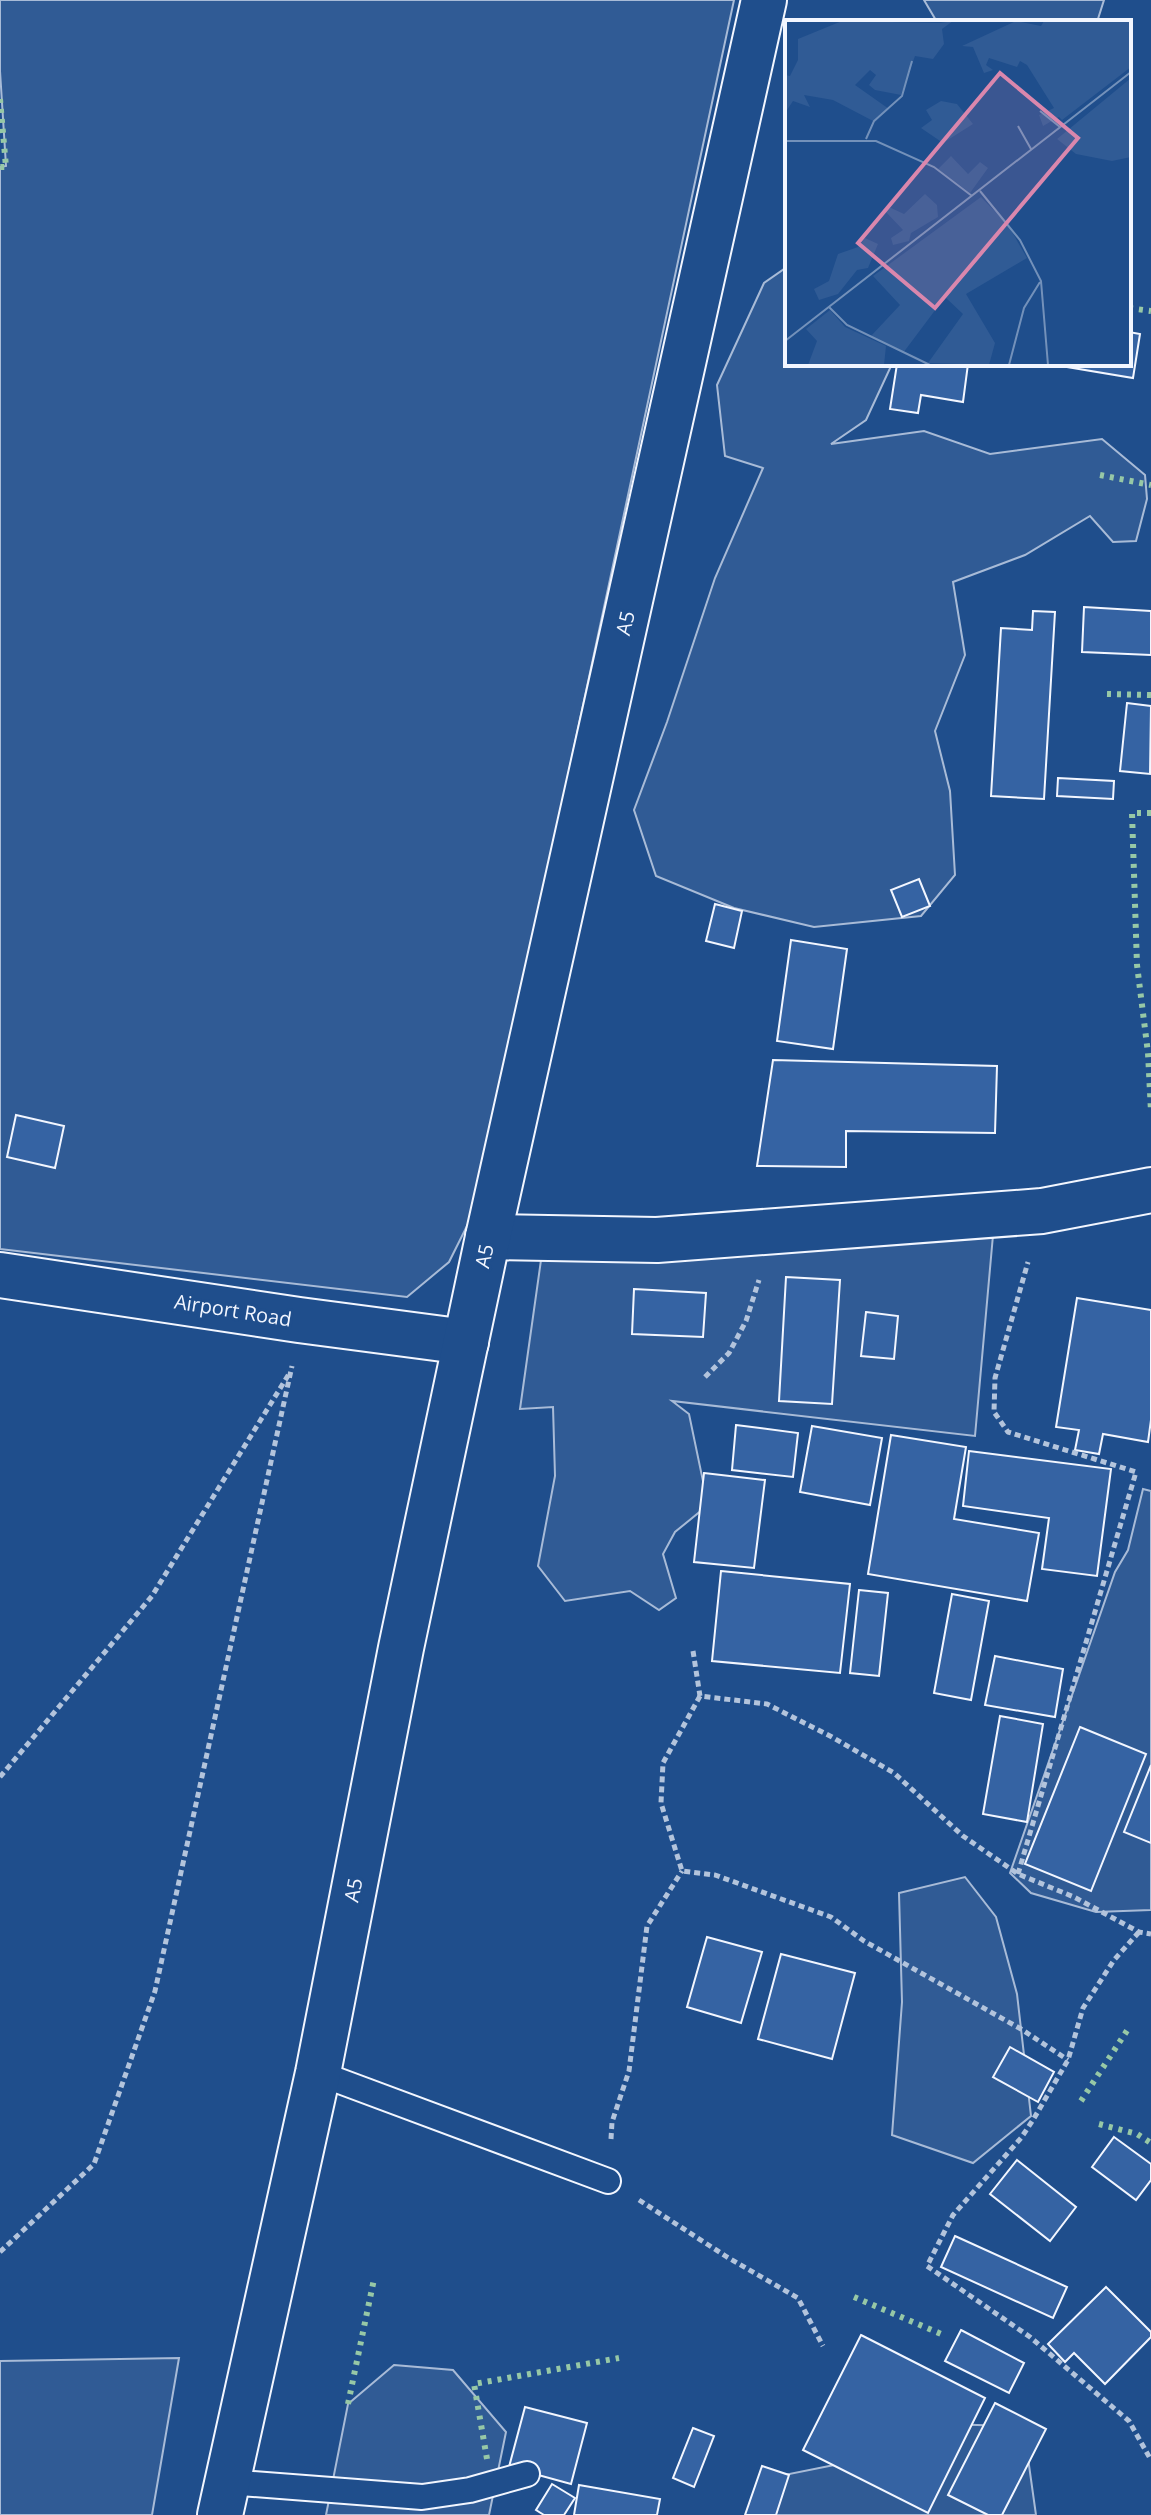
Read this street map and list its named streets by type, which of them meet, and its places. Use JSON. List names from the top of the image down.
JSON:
{
  "streets": {
    "main road": ["A5", "Airport Road"]
  },
  "crossings": [
    ["A5", "Airport Road"]
  ]
}
